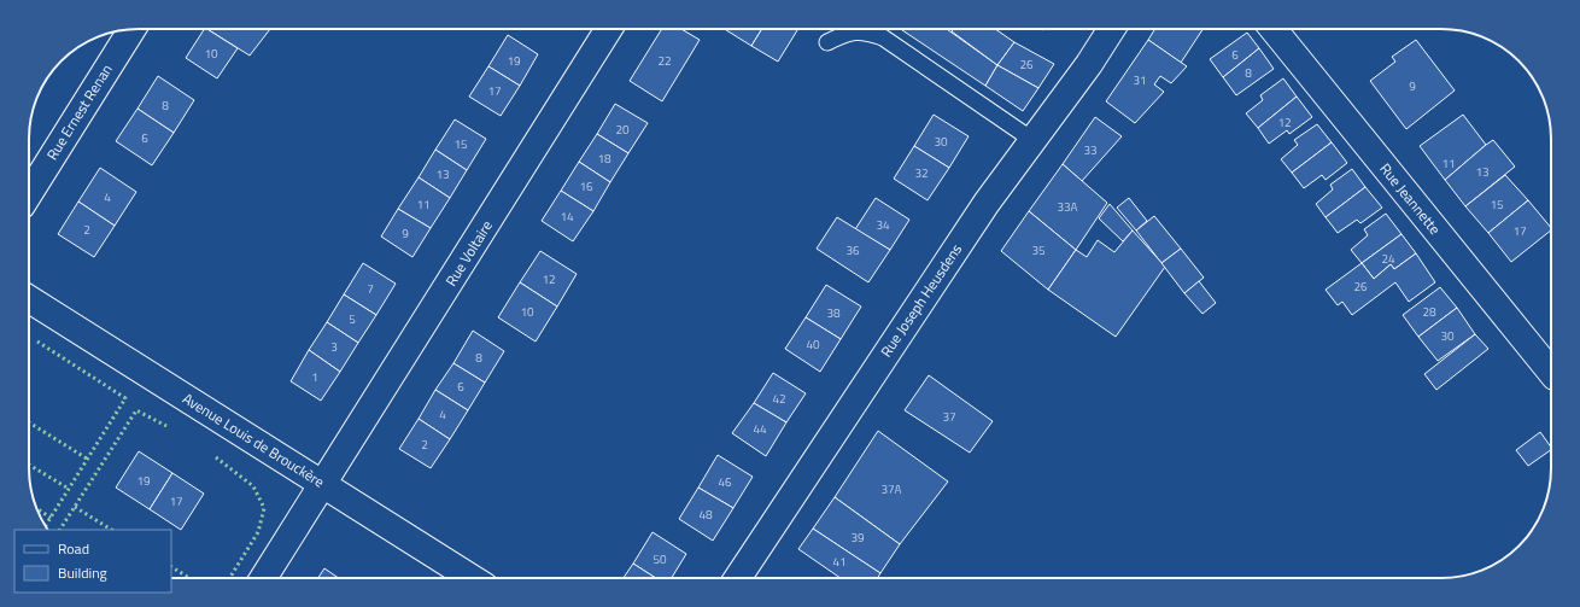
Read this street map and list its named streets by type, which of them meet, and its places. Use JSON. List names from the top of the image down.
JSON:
{
  "streets": {
    "street": [
      "Rue Ernest Renan",
      "Rue Jeannette",
      "Rue Voltaire",
      "Rue Joseph Heusdens",
      "Avenue Louis de Brouckère"
    ]
  },
  "crossings": [
    ["Rue Voltaire", "Avenue Louis de Brouckère"]
  ],
  "house_numbers": [
    "10",
    "6",
    "19",
    "22",
    "26",
    "8",
    "31",
    "9",
    "17",
    "8",
    "12",
    "20",
    "6",
    "30",
    "15",
    "33",
    "18",
    "11",
    "13",
    "32",
    "13",
    "16",
    "4",
    "11",
    "15",
    "33A",
    "14",
    "34",
    "2",
    "17",
    "9",
    "36",
    "35",
    "24",
    "12",
    "26",
    "7",
    "10",
    "28",
    "38",
    "5",
    "30",
    "40",
    "3",
    "8",
    "1",
    "6",
    "42",
    "4",
    "37",
    "44",
    "2",
    "19",
    "46",
    "37A",
    "17",
    "48",
    "39",
    "50",
    "41"
  ],
  "legend": ["Road", "Building"]
}
